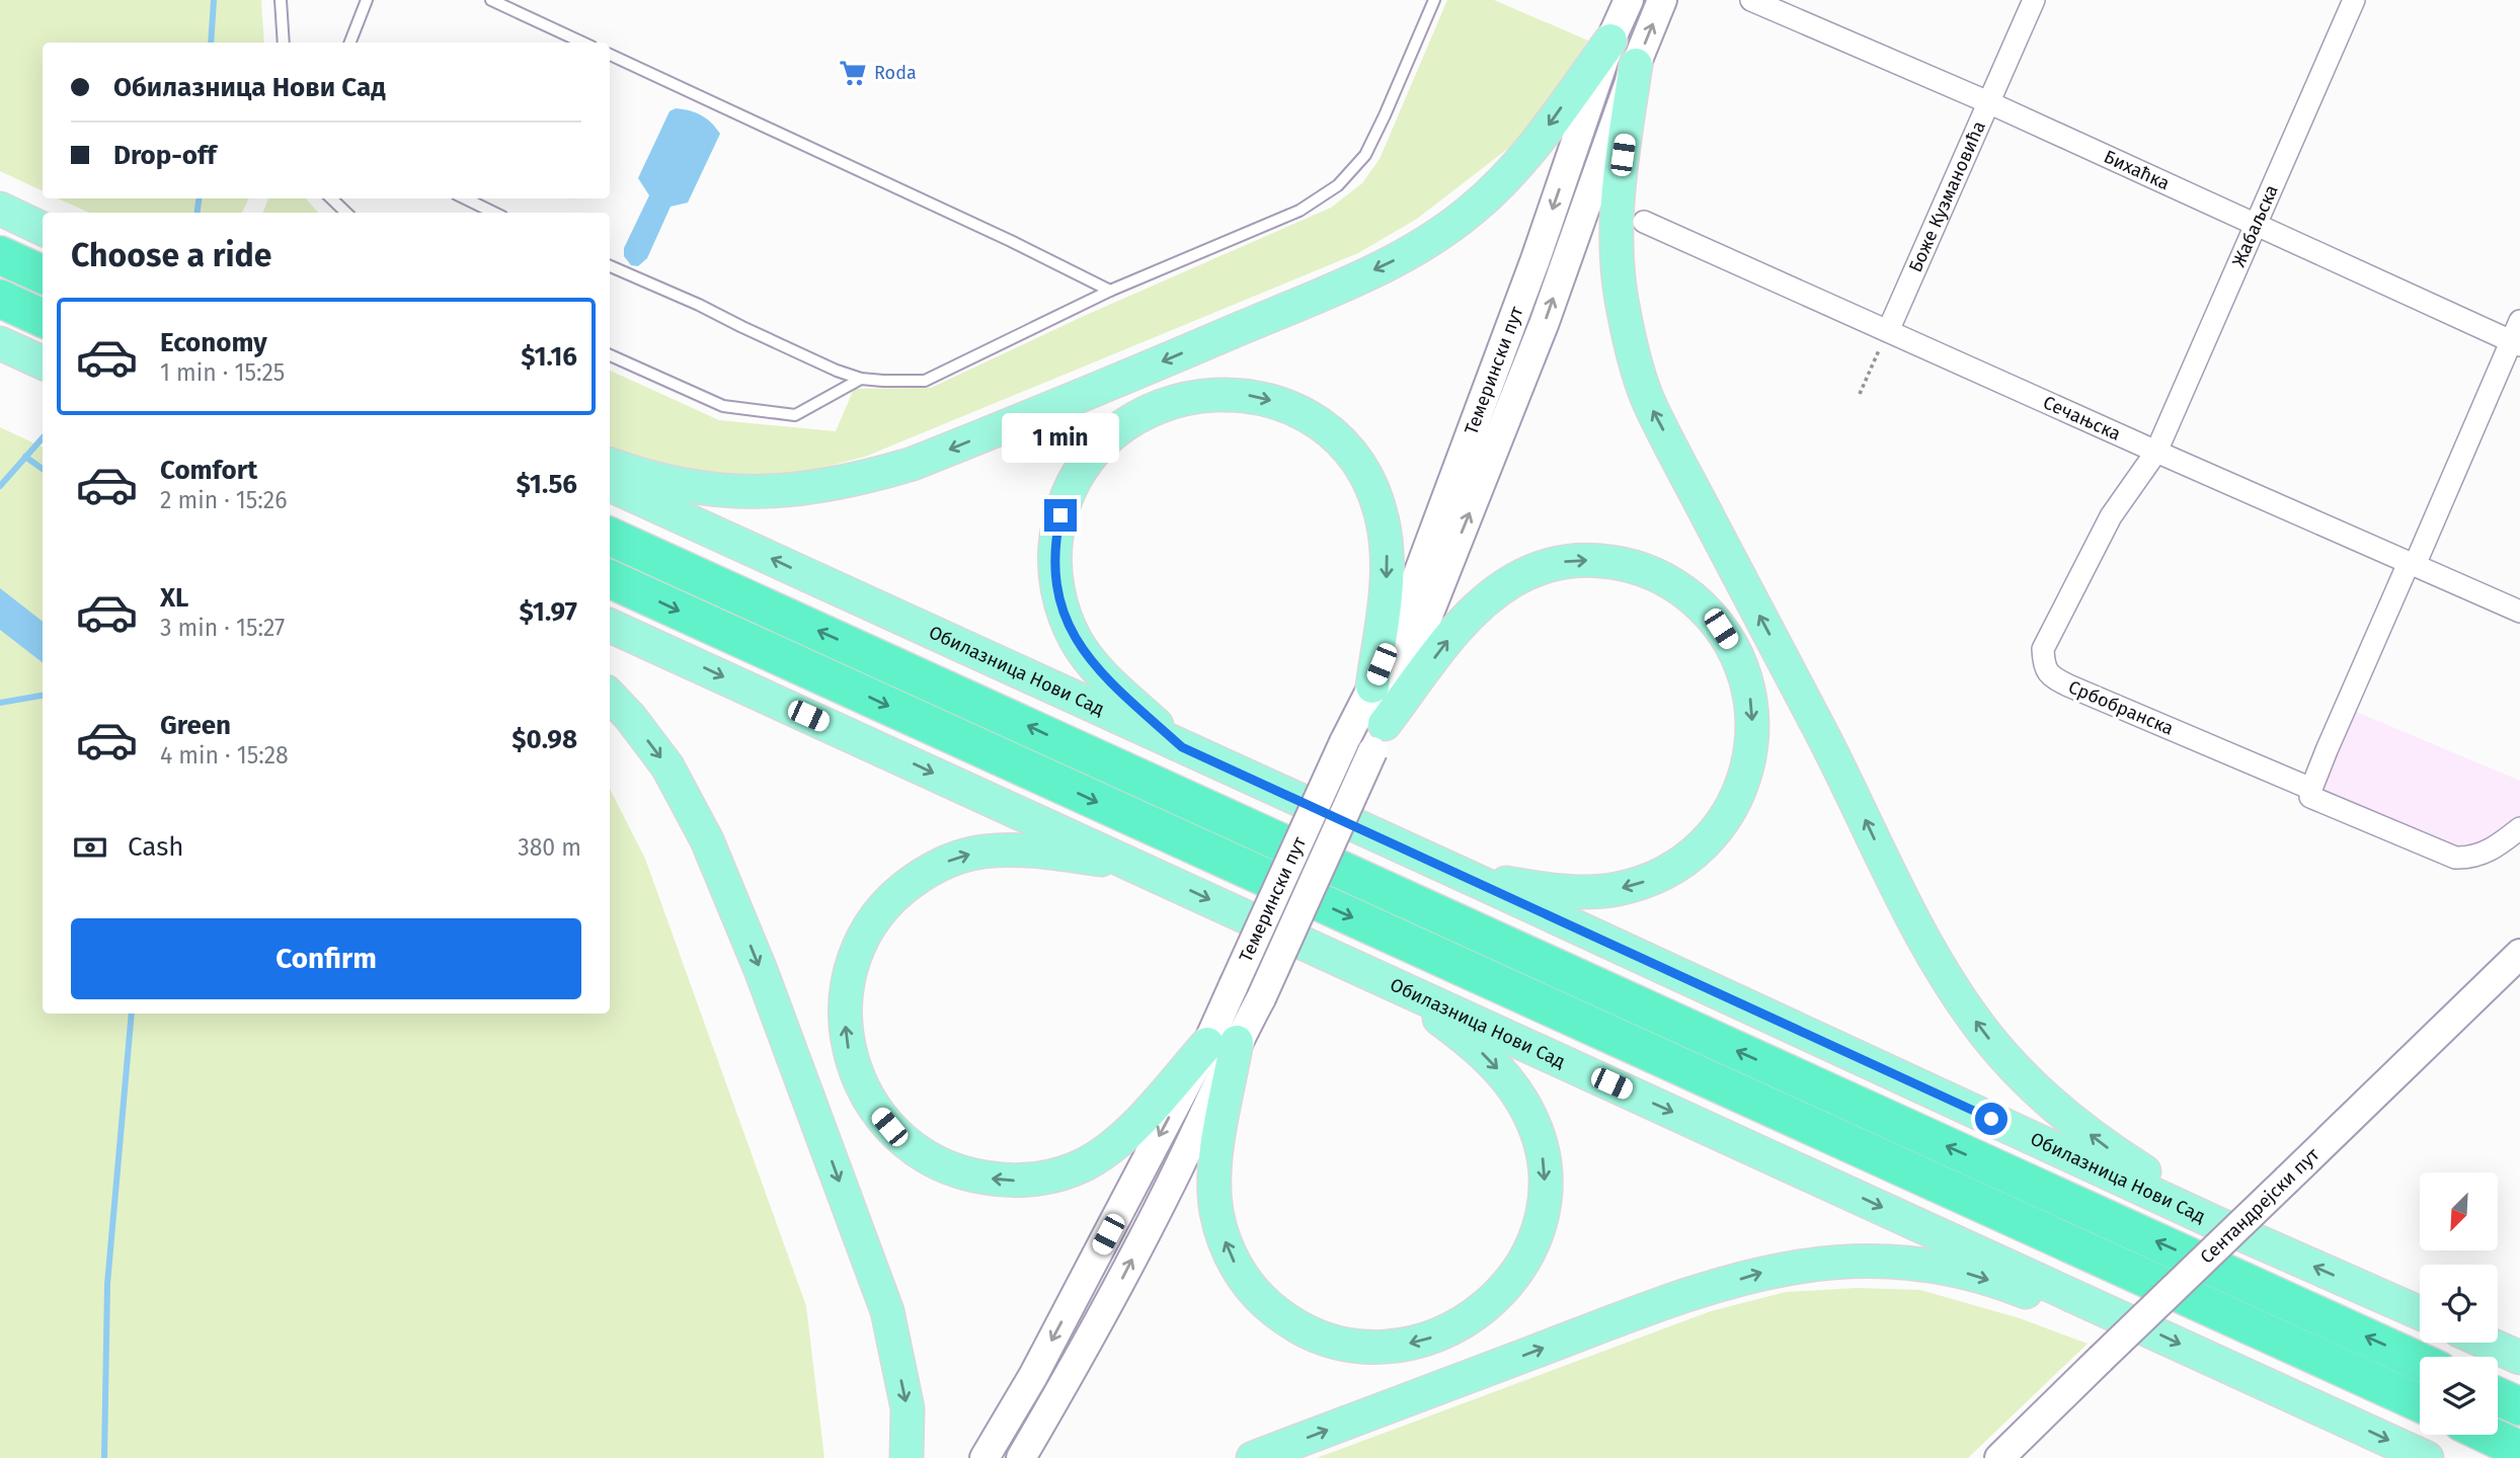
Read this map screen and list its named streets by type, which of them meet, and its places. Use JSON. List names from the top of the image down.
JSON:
{
  "streets": {
    "main road": ["Темерински пут", "Обилазница Нови Сад", "Сентандрејски пут"],
    "street": [
      "Бихаћка",
      "Боже Кузмановића",
      "Жабаљска",
      "Сечањска",
      "Србобранска"
    ]
  },
  "crossings": [
    ["Бихаћка", "Боже Кузмановића"],
    ["Бихаћка", "Жабаљска"],
    ["Боже Кузмановића", "Сечањска"],
    ["Жабаљска", "Сечањска"],
    ["Жабаљска", "Србобранска"],
    ["Сечањска", "Србобранска"]
  ],
  "places": {
    "supermarket": ["Roda"]
  },
  "north": "bottom left",
  "page": {
    "banner": ["Обилазница Нови Сад", "Drop-off"],
    "heading": "Choose a ride",
    "list": [
      {
        "name": "Economy",
        "note": "1 min · 15:25",
        "value": "$1.16"
      },
      {
        "name": "Comfort",
        "note": "2 min · 15:26",
        "value": "$1.56"
      },
      {
        "name": "XL",
        "note": "3 min · 15:27",
        "value": "$1.97"
      },
      {
        "name": "Green",
        "note": "4 min · 15:28",
        "value": "$0.98"
      }
    ],
    "bubble": "1 min",
    "pay": ["Cash", "380 m"],
    "buttons": "Confirm"
  }
}
